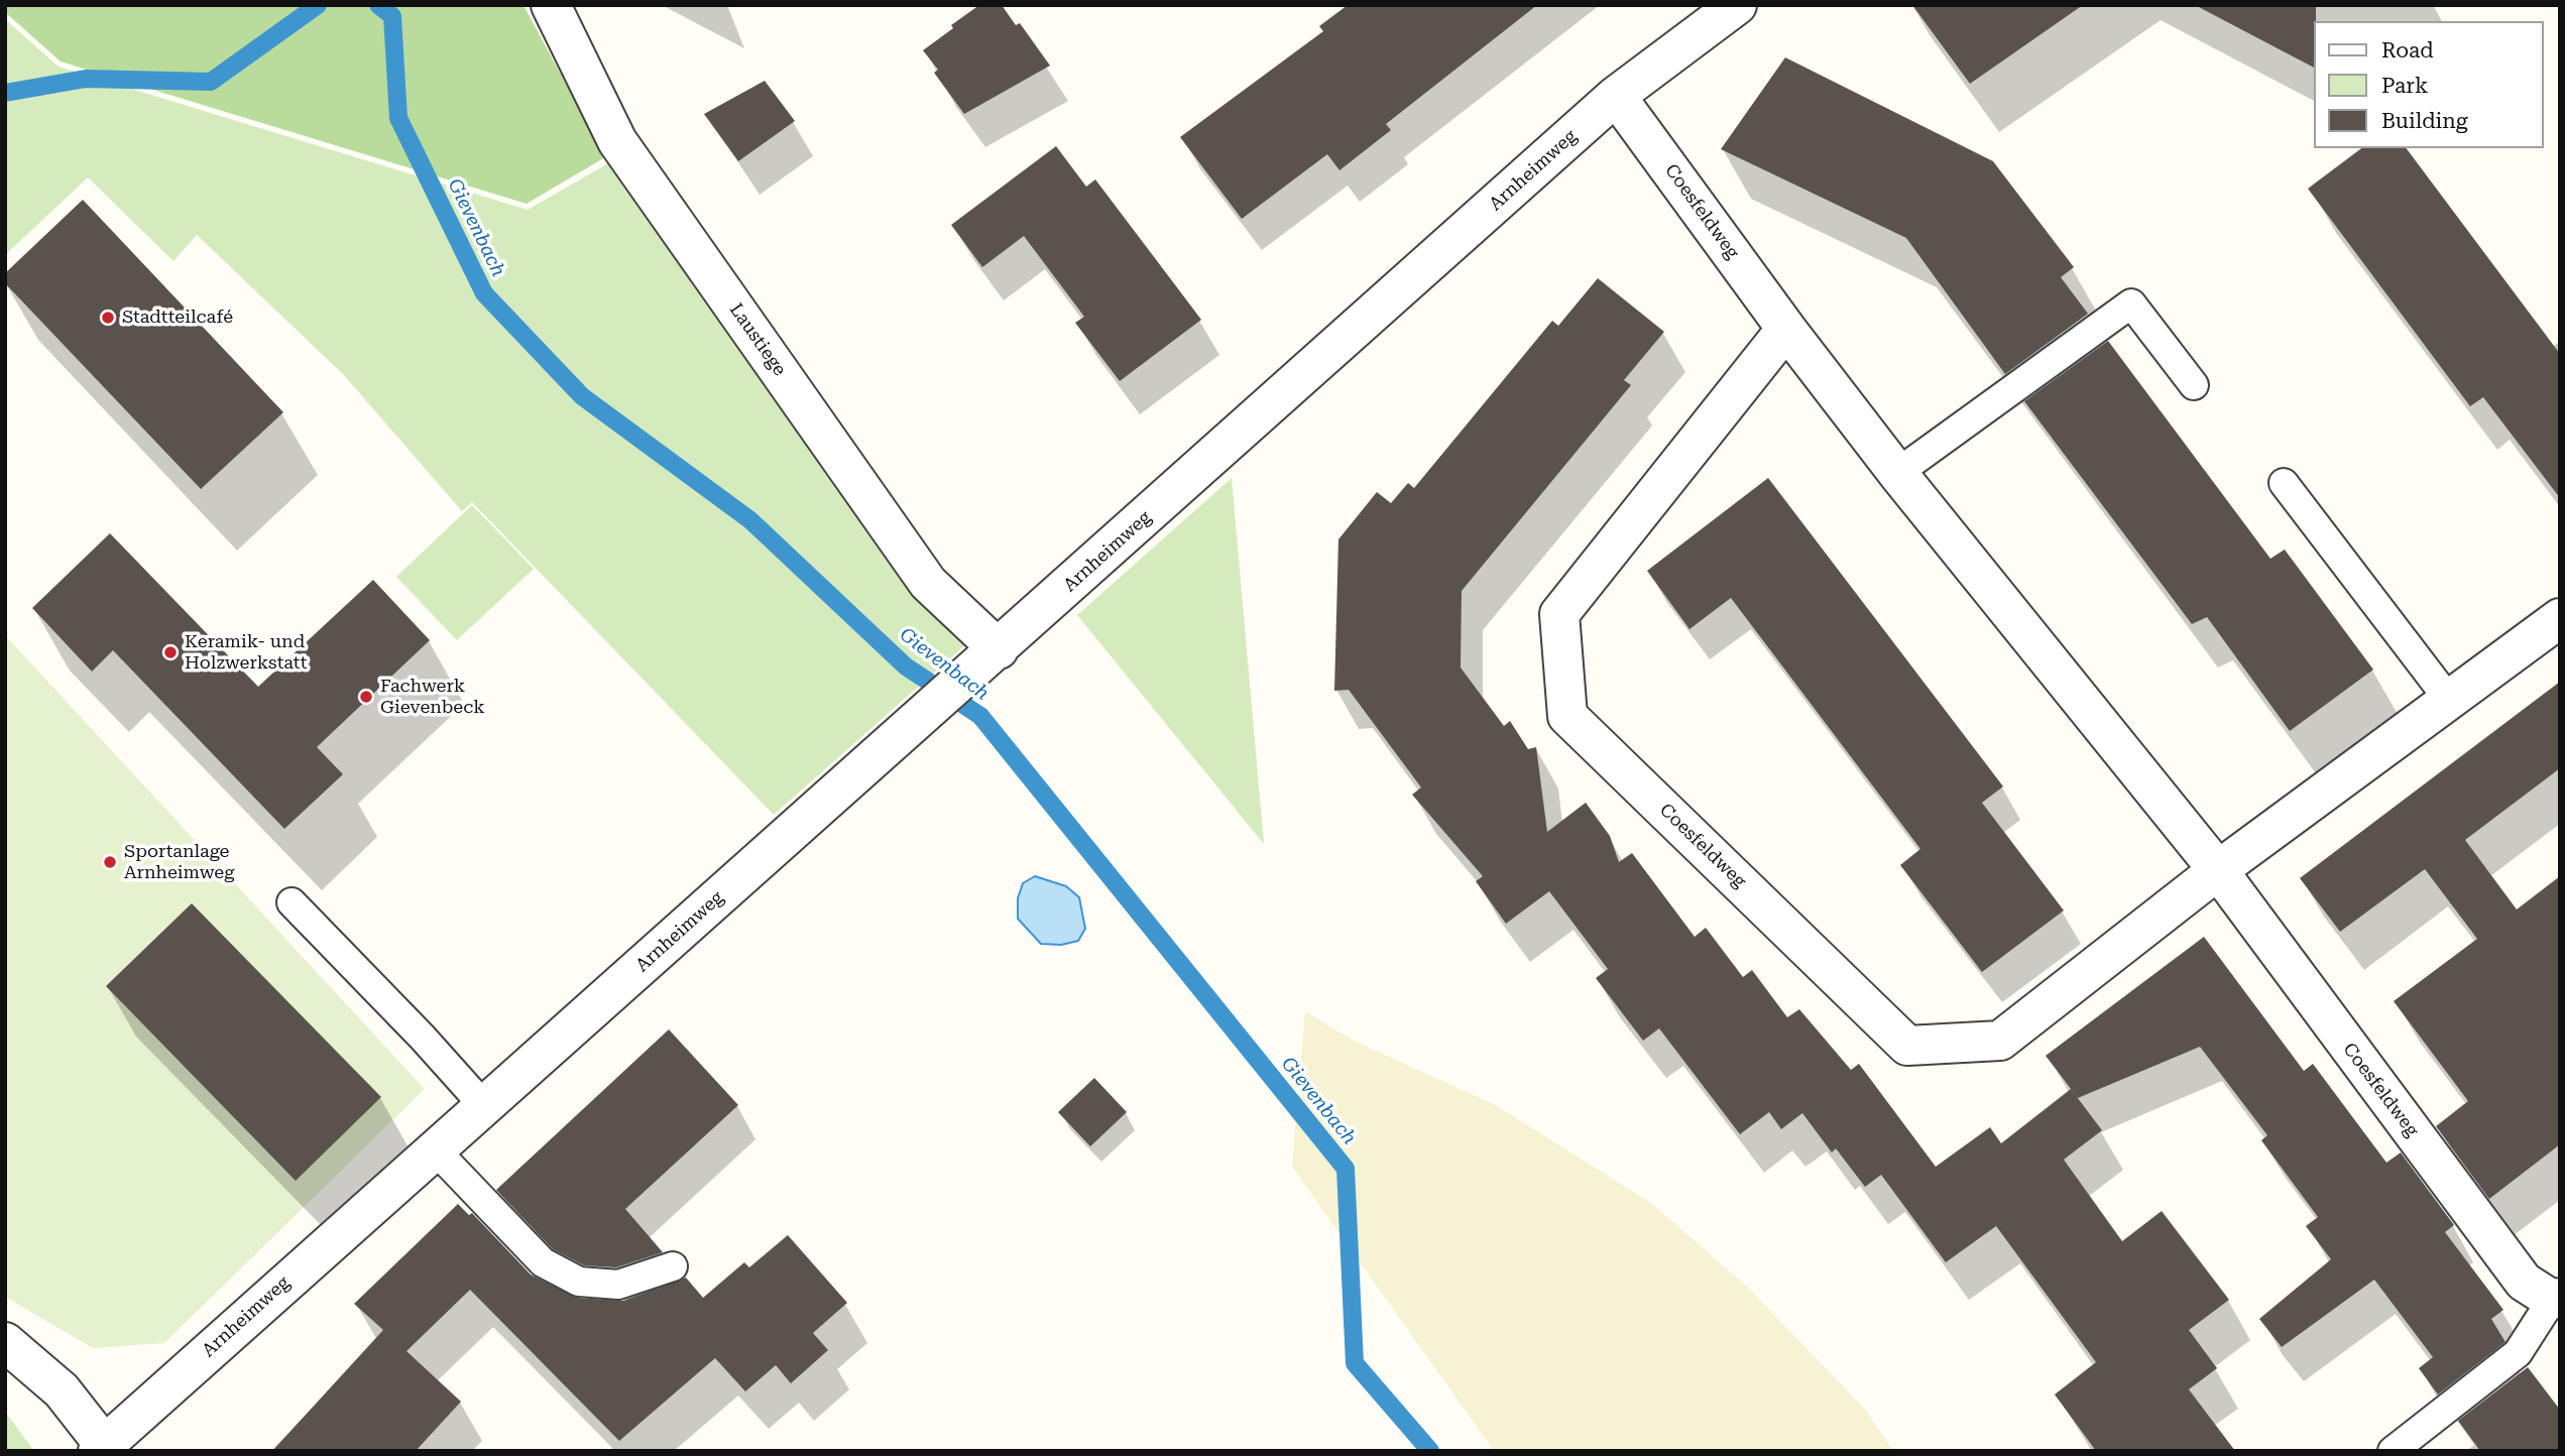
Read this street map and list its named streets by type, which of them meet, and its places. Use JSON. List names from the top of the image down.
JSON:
{
  "streets": {
    "street": ["Arnheimweg", "Coesfeldweg", "Laustiege"]
  },
  "crossings": [
    ["Arnheimweg", "Coesfeldweg"],
    ["Arnheimweg", "Laustiege"]
  ],
  "water": ["Gievenbach"],
  "places": [
    "Stadtteilcafé",
    "Keramik- und Holzwerkstatt",
    "Fachwerk Gievenbeck",
    "Sportanlage Arnheimweg"
  ],
  "legend": ["Road", "Park", "Building"]
}
